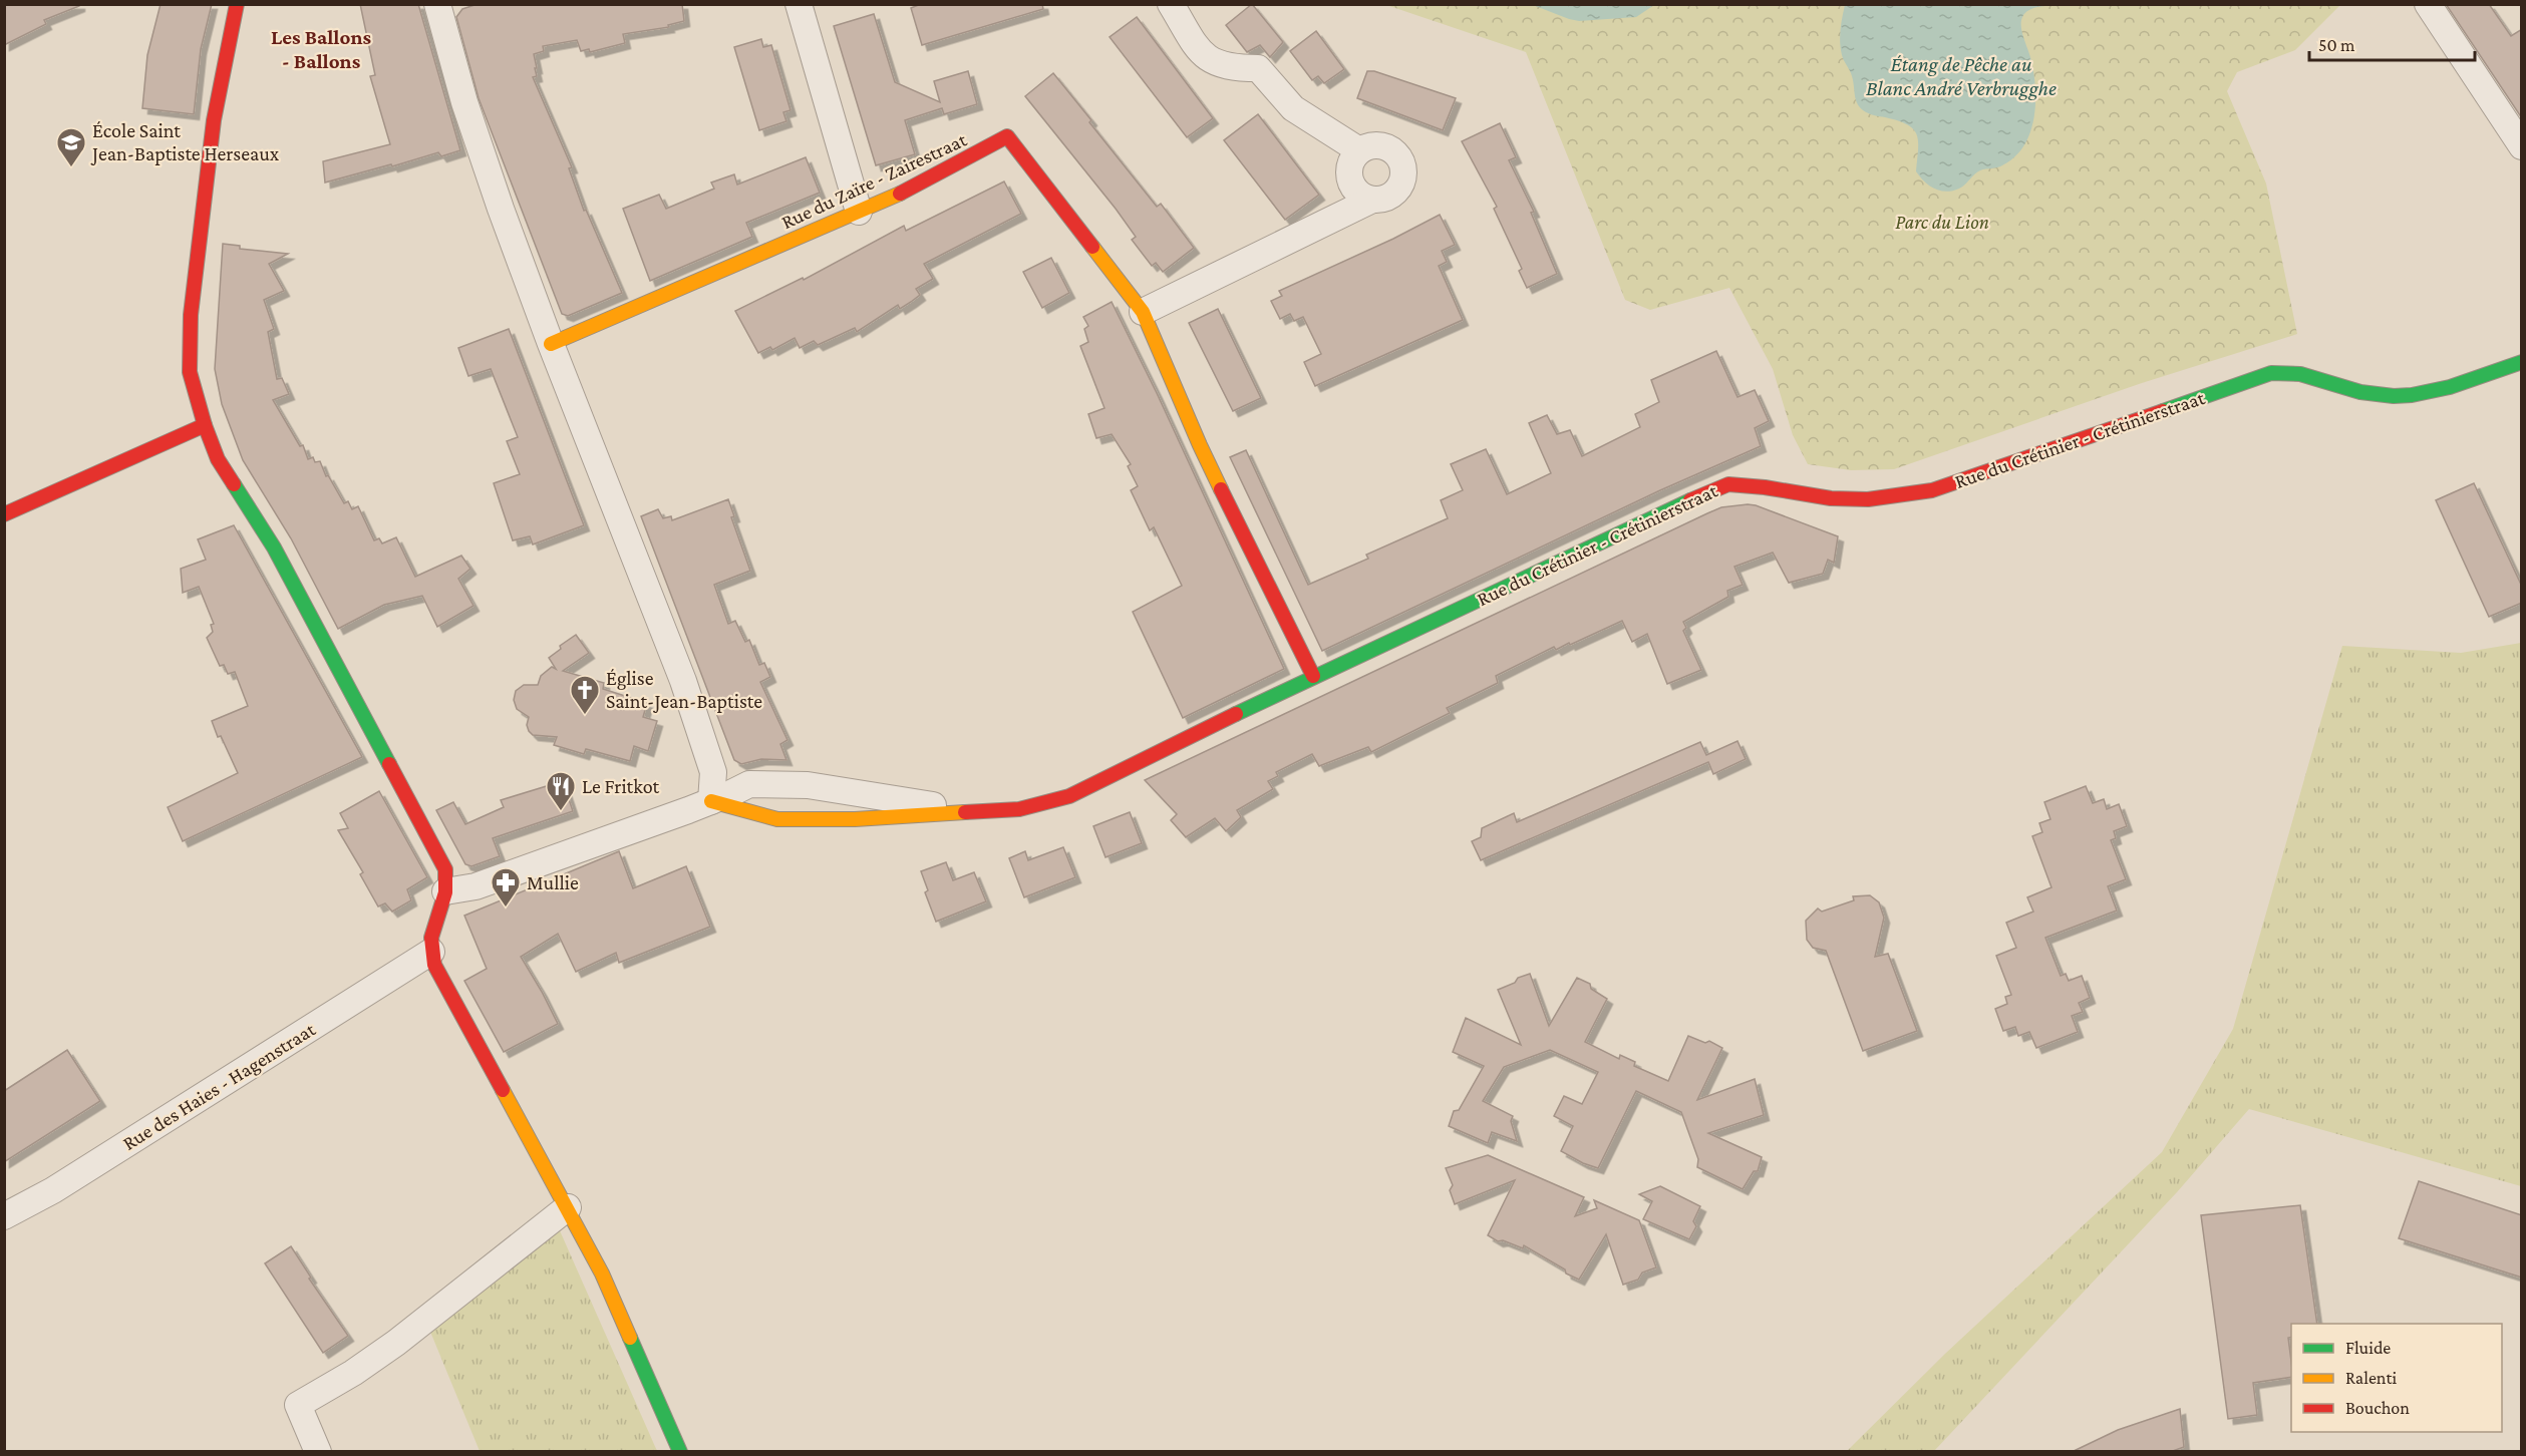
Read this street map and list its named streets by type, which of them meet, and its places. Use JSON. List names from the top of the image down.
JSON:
{
  "streets": {
    "street": ["Rue du Zaïre - Zairestraat", "Rue du Crétinier - Crétinierstraat", "Rue des Haies - Hagenstraat"]
  },
  "crossings": [
    ["Rue du Zaïre - Zairestraat", "Rue du Crétinier - Crétinierstraat"]
  ],
  "districts": ["Les Ballons - Ballons"],
  "water": ["Étang de Pêche au Blanc André Verbrugghe"],
  "parks": ["Parc du Lion"],
  "places": {
    "school or university": ["École Saint Jean-Baptiste Herseaux"],
    "church": ["Église Saint-Jean-Baptiste"],
    "restaurant": ["Le Fritkot"],
    "pharmacy": ["Mullie"]
  },
  "legend": ["Fluide", "Ralenti", "Bouchon"],
  "scale_bar": "50 m"
}
